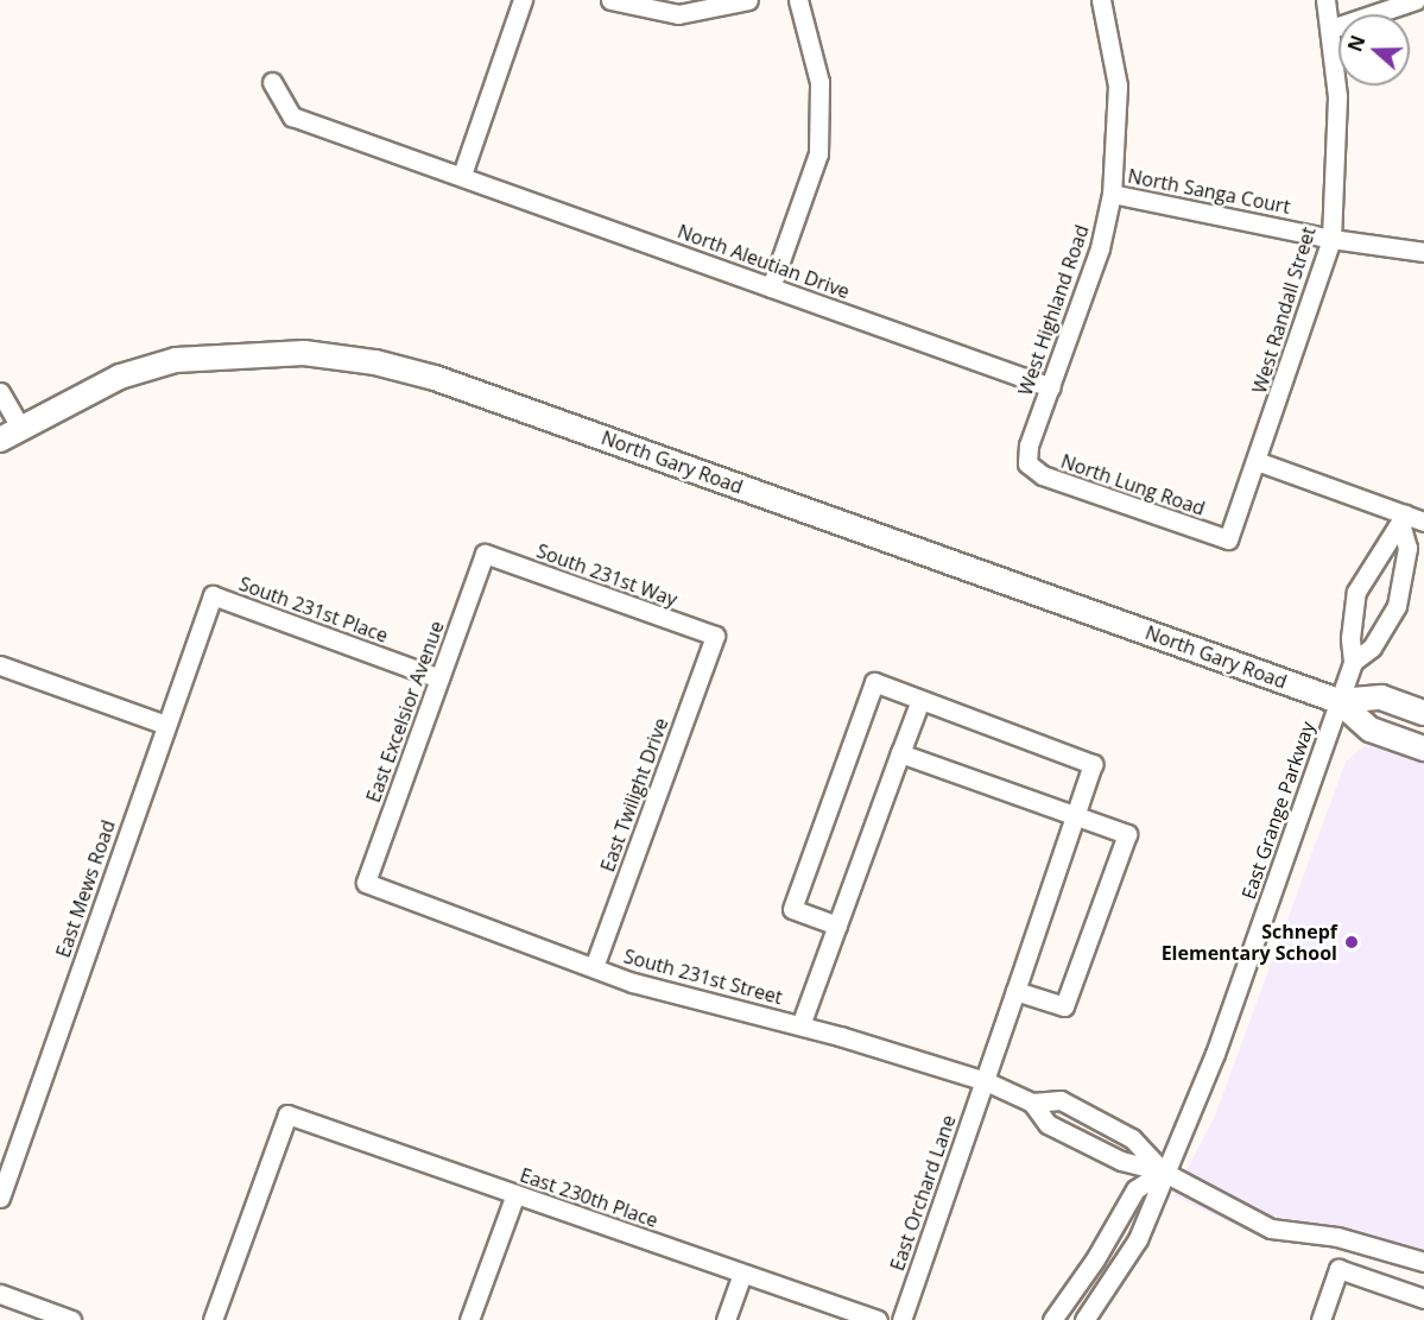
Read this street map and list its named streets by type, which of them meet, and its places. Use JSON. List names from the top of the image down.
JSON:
{
  "streets": {
    "main road": ["North Gary Road"],
    "street": [
      "North Sanga Court",
      "North Aleutian Drive",
      "West Highland Road",
      "West Randall Street",
      "North Lung Road",
      "South 231st Way",
      "South 231st Place",
      "East Excelsior Avenue",
      "East Twilight Drive",
      "East Grange Parkway",
      "East Mews Road",
      "South 231st Street",
      "East Orchard Lane",
      "East 230th Place"
    ]
  },
  "crossings": [
    ["North Sanga Court", "West Highland Road"],
    ["North Sanga Court", "West Randall Street"],
    ["North Aleutian Drive", "West Highland Road"],
    ["West Highland Road", "North Lung Road"],
    ["West Randall Street", "North Lung Road"],
    ["North Gary Road", "East Grange Parkway"],
    ["South 231st Way", "East Excelsior Avenue"],
    ["South 231st Way", "East Twilight Drive"],
    ["South 231st Place", "East Excelsior Avenue"],
    ["South 231st Place", "East Mews Road"],
    ["East Excelsior Avenue", "South 231st Street"],
    ["East Twilight Drive", "South 231st Street"],
    ["East Grange Parkway", "South 231st Street"],
    ["South 231st Street", "East Orchard Lane"]
  ],
  "places": ["Schnepf Elementary School"],
  "north": "left"
}
